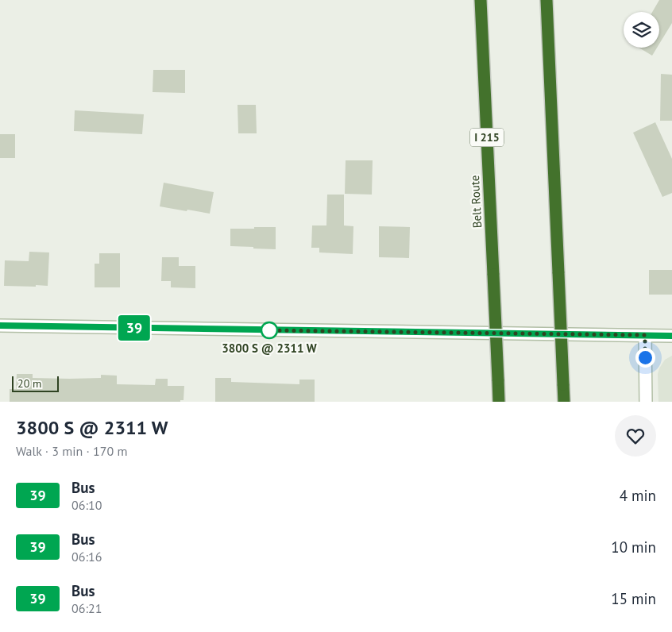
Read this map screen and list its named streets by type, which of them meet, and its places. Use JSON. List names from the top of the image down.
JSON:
{
  "streets": {
    "highway": ["I 215", "Belt Route"]
  },
  "places": ["3800 S @ 2311 W"],
  "lines": ["bus line 39"],
  "scale_bar": "20 m",
  "page": {
    "on_map": "39",
    "scale": "20 m",
    "heading": ["3800 S @ 2311 W", "Walk · 3 min · 170 m"],
    "list": [
      {
        "mark": "39",
        "name": "Bus",
        "note": "06:10",
        "value": "4 min"
      },
      {
        "mark": "39",
        "name": "Bus",
        "note": "06:16",
        "value": "10 min"
      },
      {
        "mark": "39",
        "name": "Bus",
        "note": "06:21",
        "value": "15 min"
      }
    ]
  }
}
